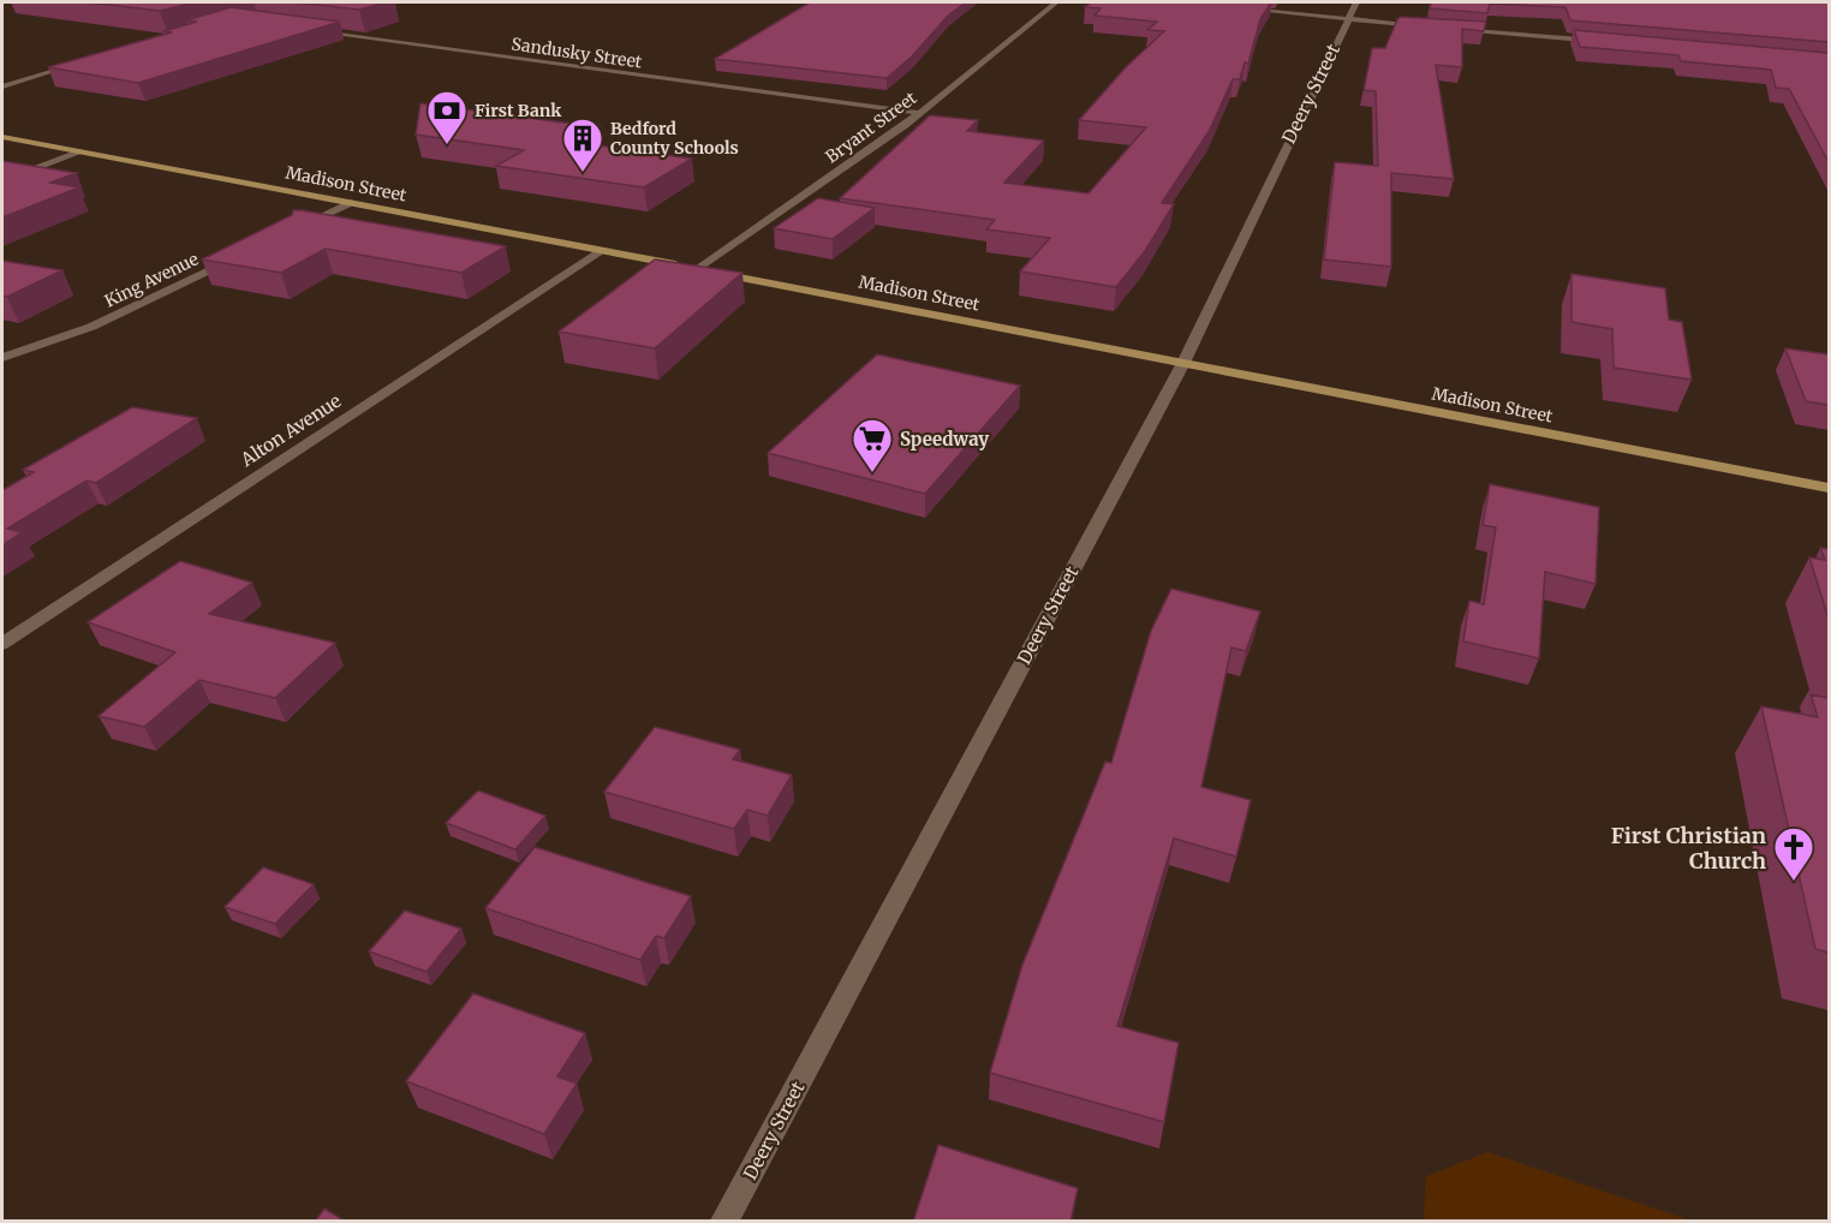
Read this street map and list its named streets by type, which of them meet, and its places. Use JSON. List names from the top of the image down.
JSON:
{
  "streets": {
    "main road": ["Madison Street"],
    "street": [
      "Sandusky Street",
      "Deery Street",
      "Bryant Street",
      "King Avenue",
      "Alton Avenue"
    ]
  },
  "crossings": [
    ["Sandusky Street", "Bryant Street"],
    ["Deery Street", "Madison Street"],
    ["Bryant Street", "Madison Street"],
    ["Madison Street", "Alton Avenue"]
  ],
  "places": {
    "bank": ["First Bank"],
    "building": ["Bedford County Schools"],
    "supermarket": ["Speedway"],
    "church": ["First Christian Church"]
  }
}
